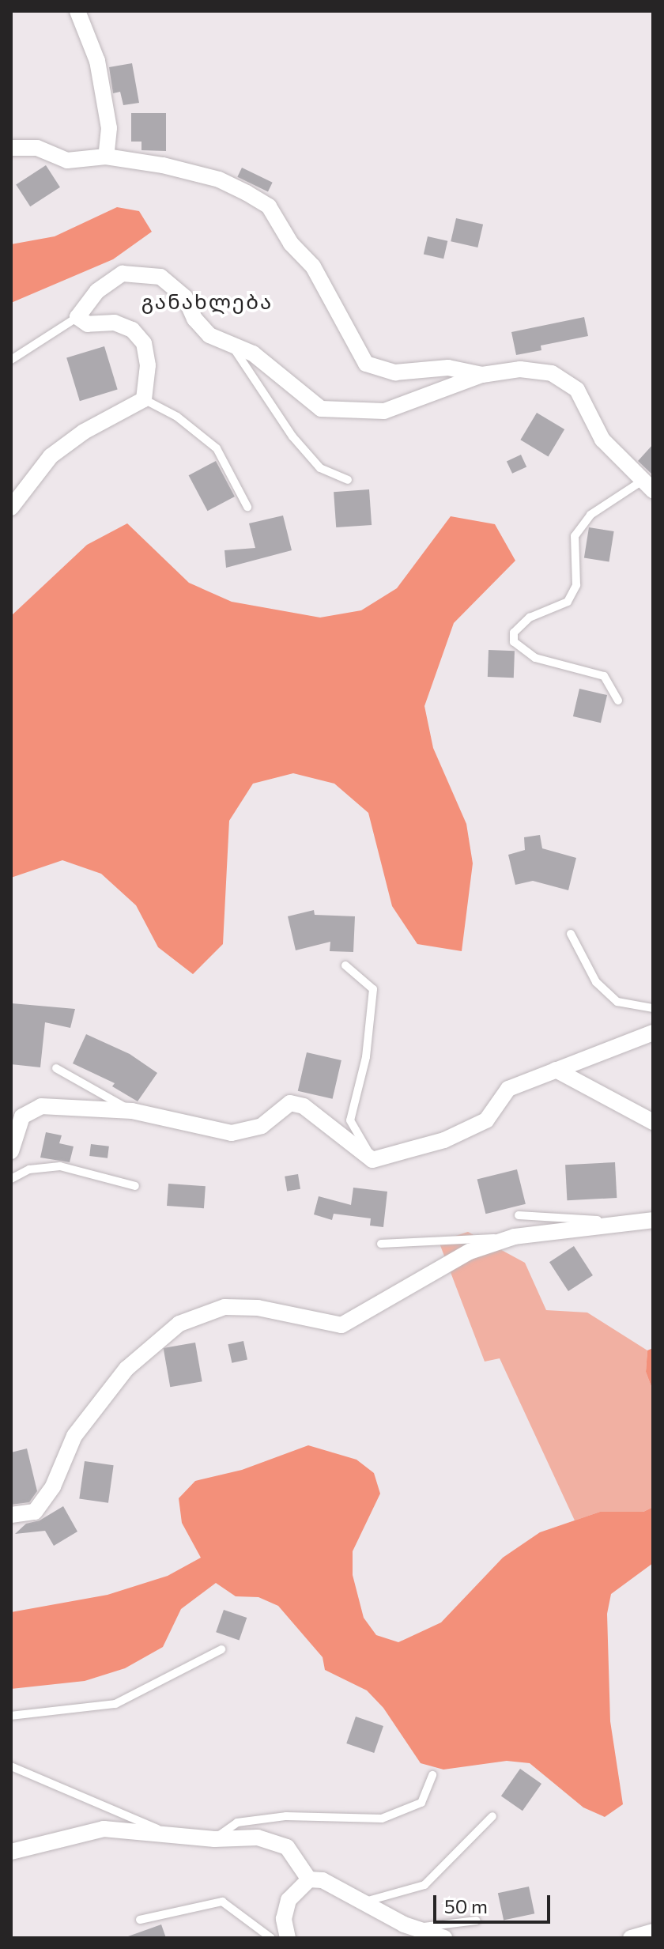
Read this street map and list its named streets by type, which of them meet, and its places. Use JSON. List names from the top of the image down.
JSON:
{
  "districts": ["განახლება"],
  "scale_bar": "50 m"
}
